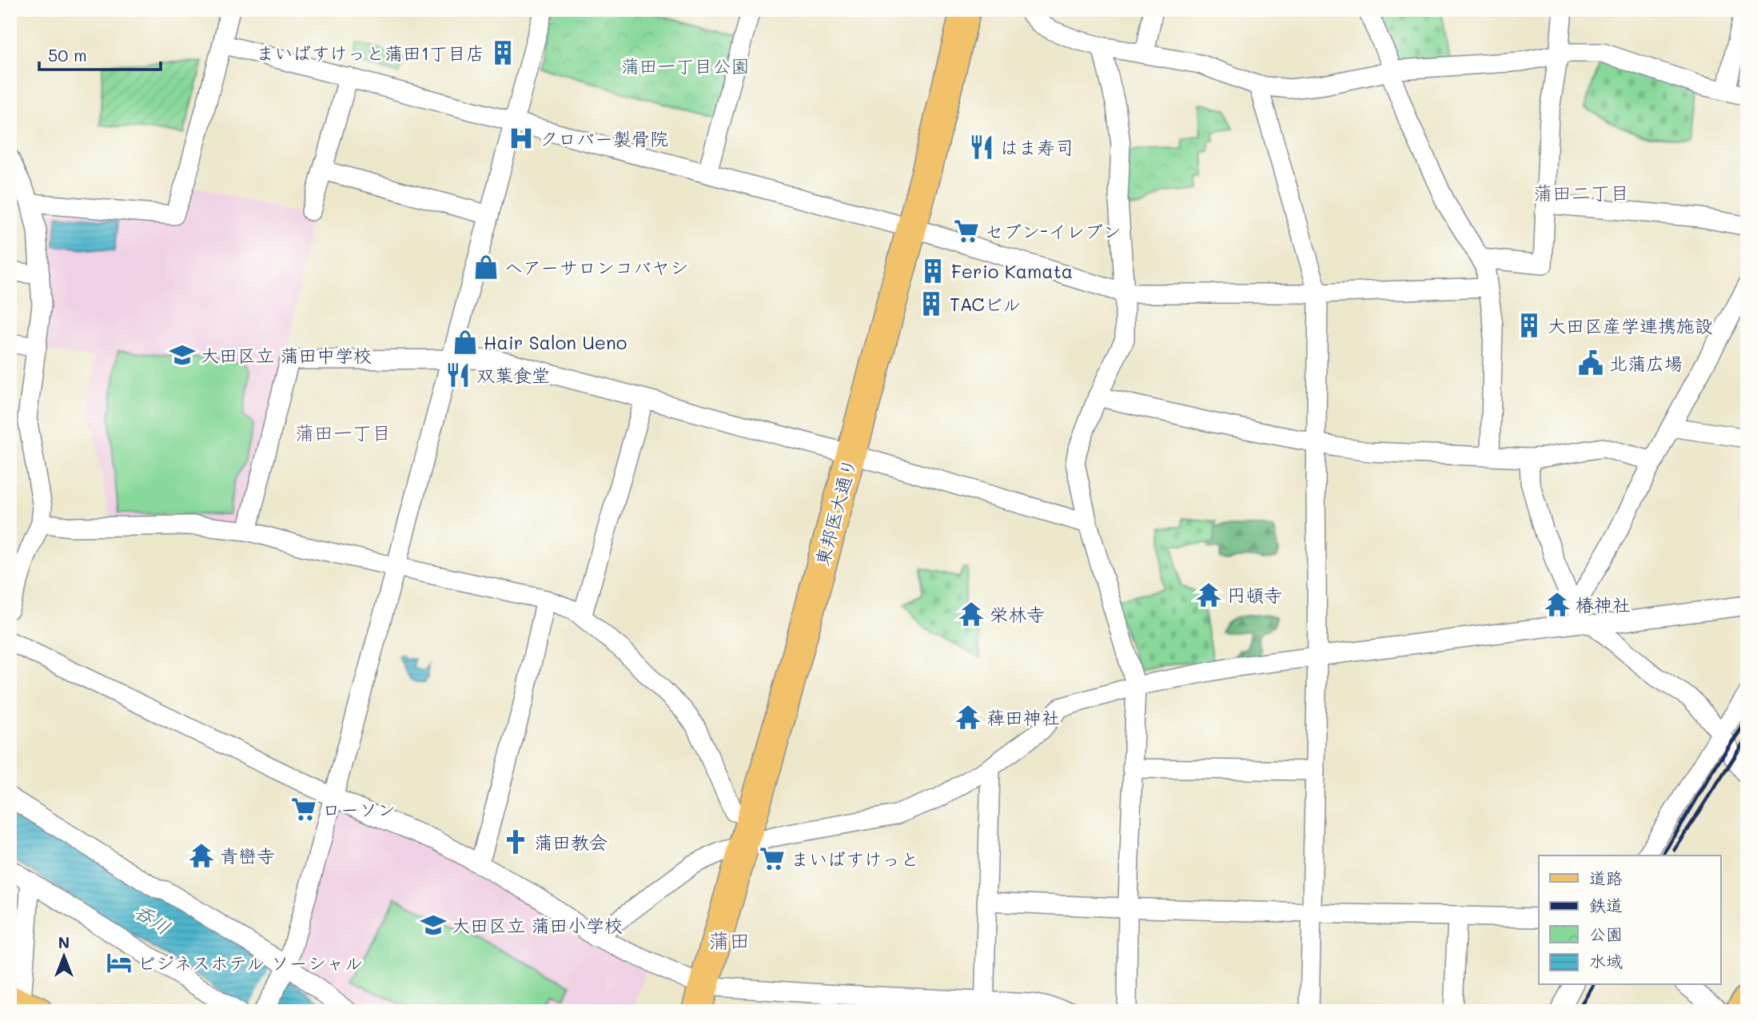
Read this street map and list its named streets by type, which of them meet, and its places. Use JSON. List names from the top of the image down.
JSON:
{
  "streets": {
    "main road": ["東邦医大通り"]
  },
  "districts": ["蒲田二丁目", "蒲田一丁目", "蒲田"],
  "water": ["呑川"],
  "parks": ["蒲田一丁目公園"],
  "places": {
    "building": [
      "まいばすけっと蒲田1丁目店",
      "Ferio Kamata",
      "TACビル",
      "大田区産学連携施設"
    ],
    "hospital": ["クロバー製骨院"],
    "restaurant": ["はま寿司", "双葉食堂"],
    "supermarket": ["セブン-イレブン", "ローソン", "まいばすけっと"],
    "shop": ["ヘアーサロンコバヤシ", "Hair Salon Ueno"],
    "school or university": ["大田区立 蒲田中学校", "大田区立 蒲田小学校"],
    "public building": ["北蒲広場"],
    "temple": [
      "円頓寺",
      "椿神社",
      "栄林寺",
      "薭田神社",
      "青巒寺"
    ],
    "church": ["蒲田教会"],
    "hotel": ["ビジネスホテル ソーシャル"]
  },
  "legend": [
    "道路",
    "鉄道",
    "公園",
    "水域"
  ],
  "scale_bar": "50 m",
  "north": "top"
}
